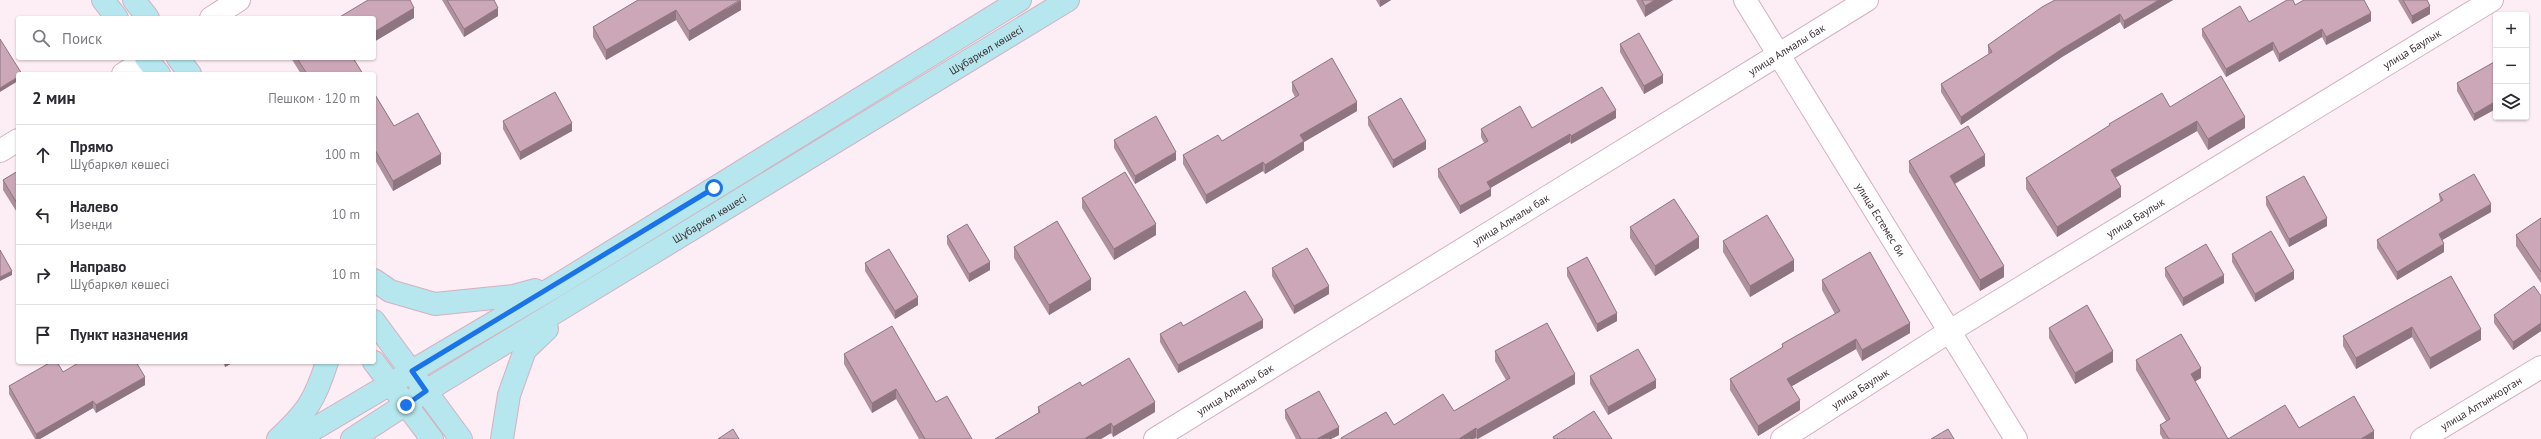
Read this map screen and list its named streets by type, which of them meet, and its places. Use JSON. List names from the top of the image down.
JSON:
{
  "streets": {
    "street": [
      "улица Баулык",
      "Шұбаркөл көшесі",
      "улица Алмалы бак",
      "улица Естемес би",
      "улица Алтынкорган"
    ]
  },
  "crossings": [
    ["улица Баулык", "улица Естемес би"],
    ["улица Алмалы бак", "улица Естемес би"]
  ],
  "page": {
    "map_buttons": ["+", "−"],
    "search": "Поиск",
    "heading": ["2 мин", "Пешком · 120 m"],
    "list": [
      ["Прямо", "Шұбаркөл көшесі", "100 m"],
      ["Налево", "Изенди", "10 m"],
      ["Направо", "Шұбаркөл көшесі", "10 m"],
      "Пункт назначения"
    ]
  }
}
